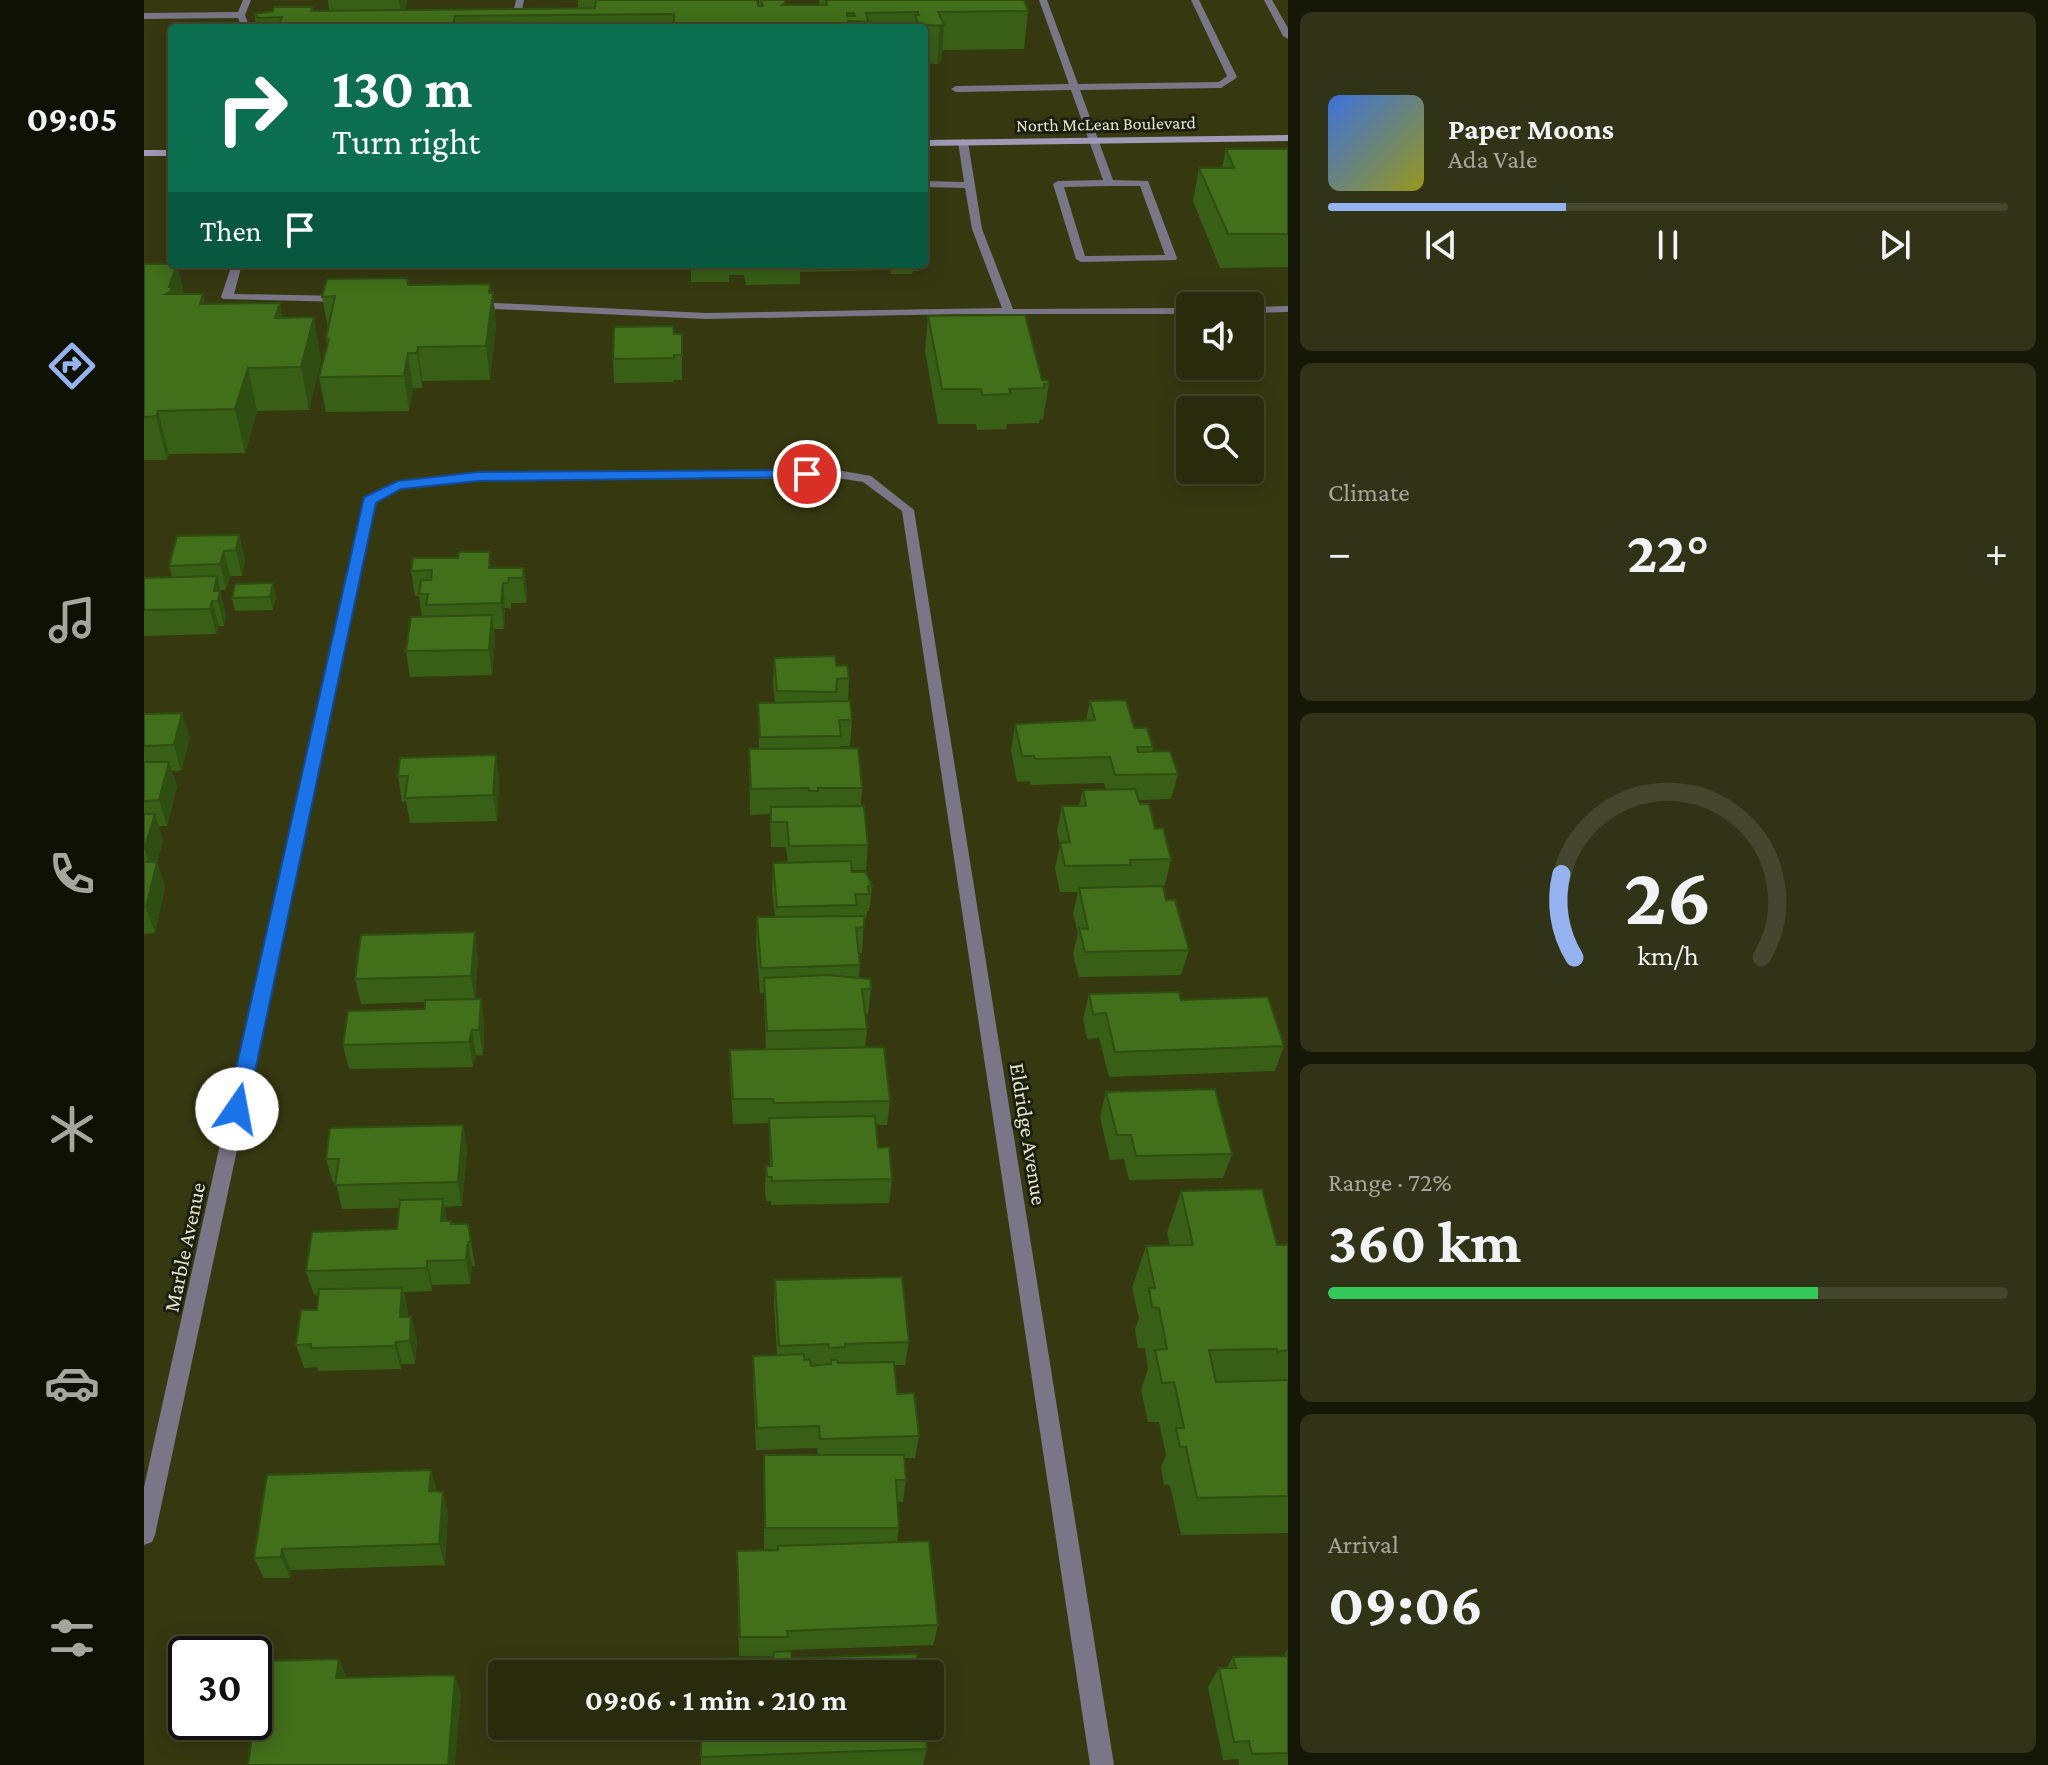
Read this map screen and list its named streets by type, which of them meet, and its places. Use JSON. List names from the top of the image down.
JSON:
{
  "streets": {
    "main road": ["North McLean Boulevard"],
    "street": ["Eldridge Avenue", "Marble Avenue"]
  },
  "crossings": [
    ["Eldridge Avenue", "Marble Avenue"]
  ],
  "page": {
    "tabs": "09:05",
    "turn": ["130 m", "Turn right"],
    "song": ["Paper Moons", "Ada Vale"],
    "then": "Then",
    "tile": [
      "Climate",
      ["Range · 72%", "360 km"],
      ["Arrival", "09:06"]
    ],
    "heat": ["−", "22°", "+"],
    "limit": "30",
    "trip": "09:06 · 1 min · 210 m",
    "gauge": ["26", "km/h"]
  }
}
